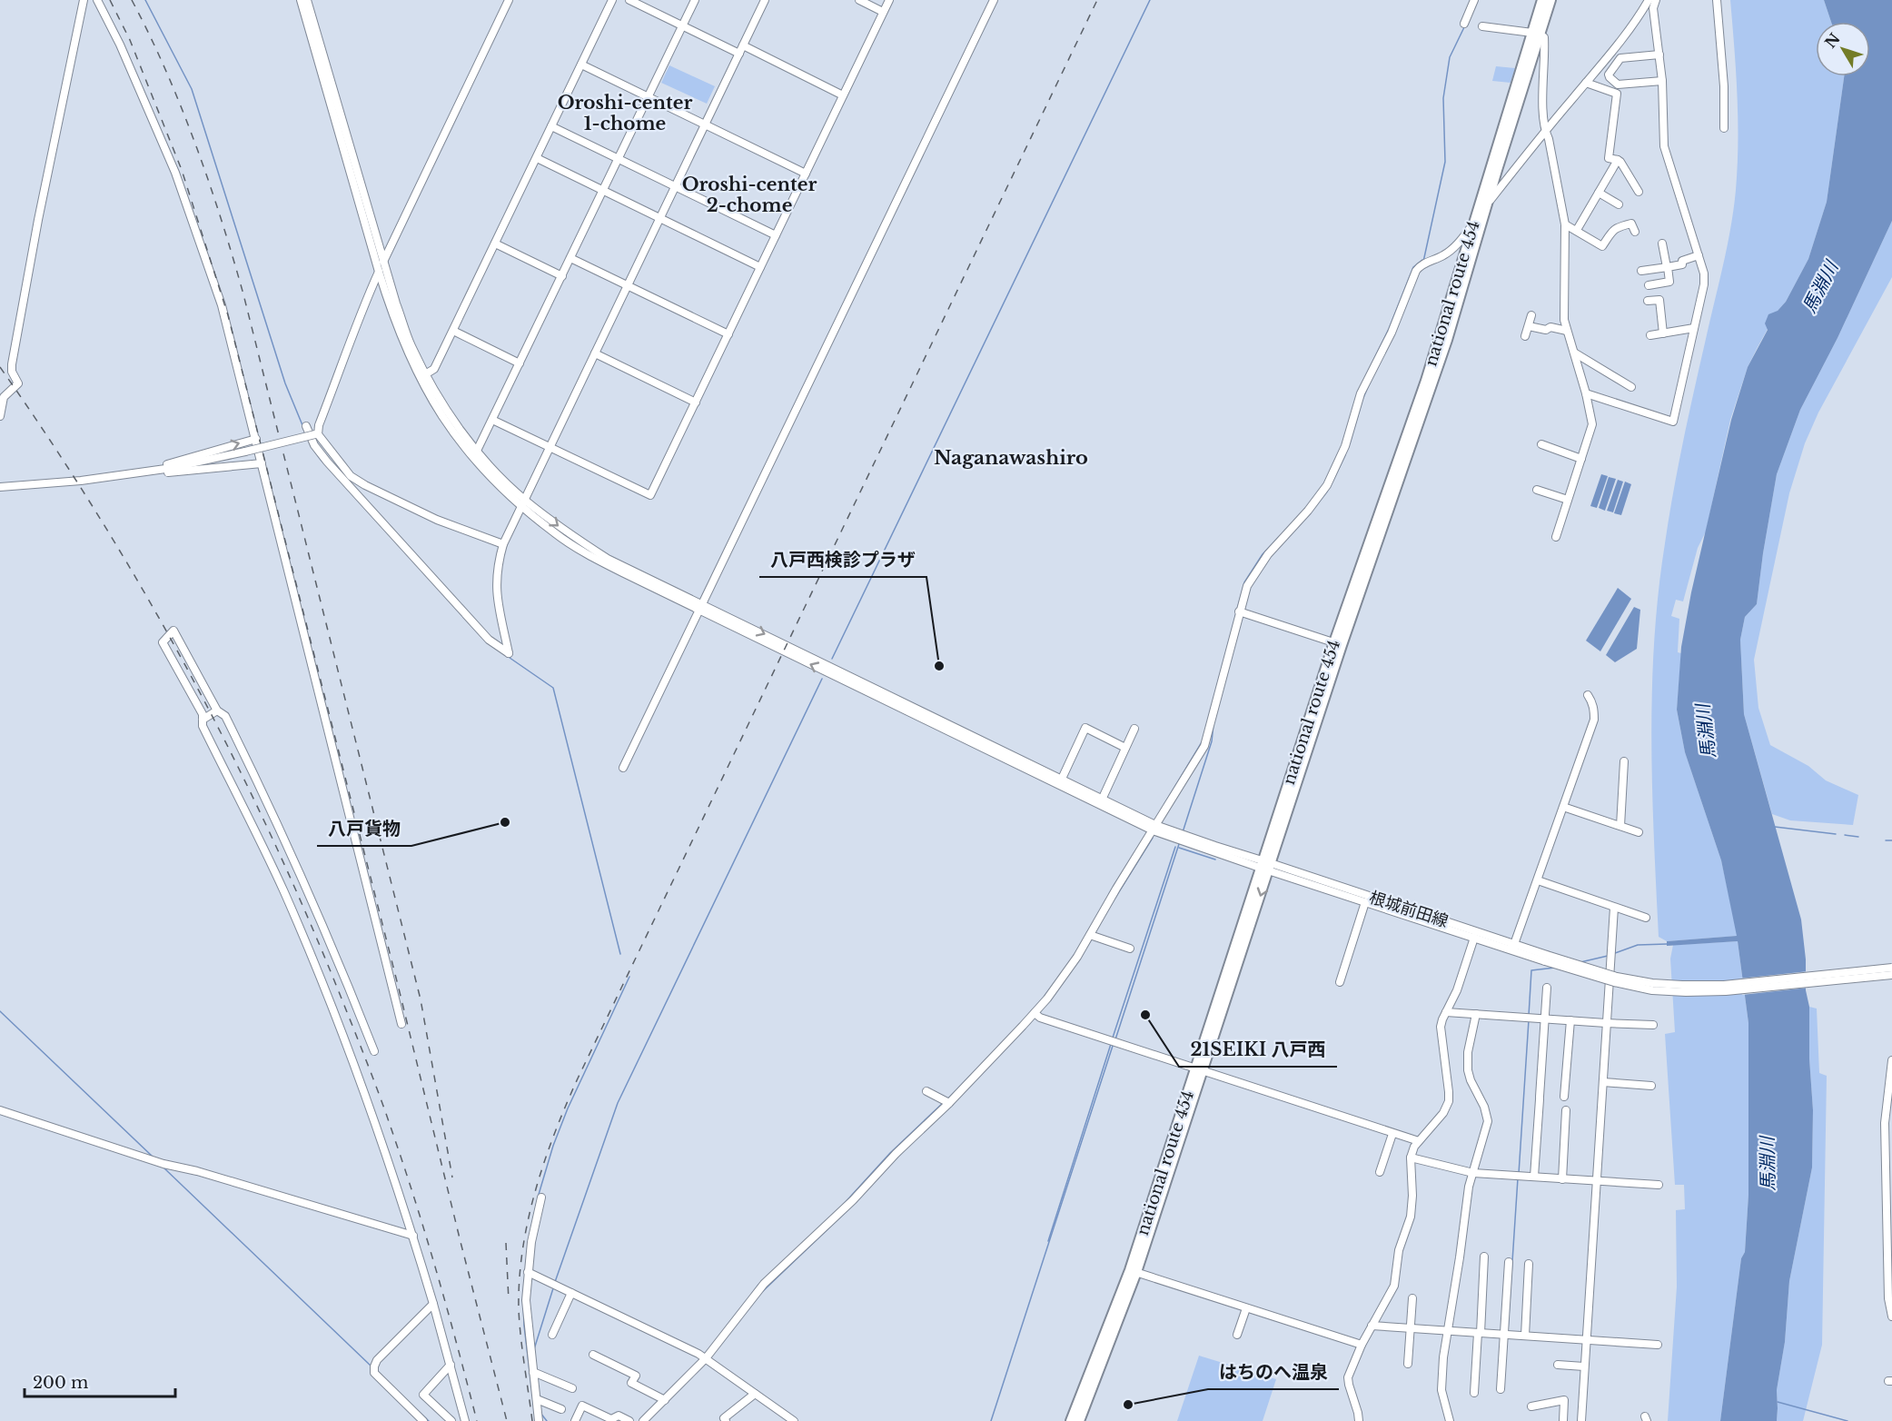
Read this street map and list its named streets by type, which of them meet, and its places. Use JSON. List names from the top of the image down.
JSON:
{
  "streets": {
    "highway": ["national route 454"],
    "street": ["根城前田線"]
  },
  "crossings": [
    ["national route 454", "根城前田線"]
  ],
  "districts": ["Oroshi-center 1-chome", "Oroshi-center 2-chome", "Naganawashiro"],
  "water": ["馬淵川"],
  "places": [
    "八戸西検診プラザ",
    "八戸貨物",
    "21SEIKI 八戸西",
    "はちのへ温泉"
  ],
  "scale_bar": "200 m",
  "north": "top left"
}
